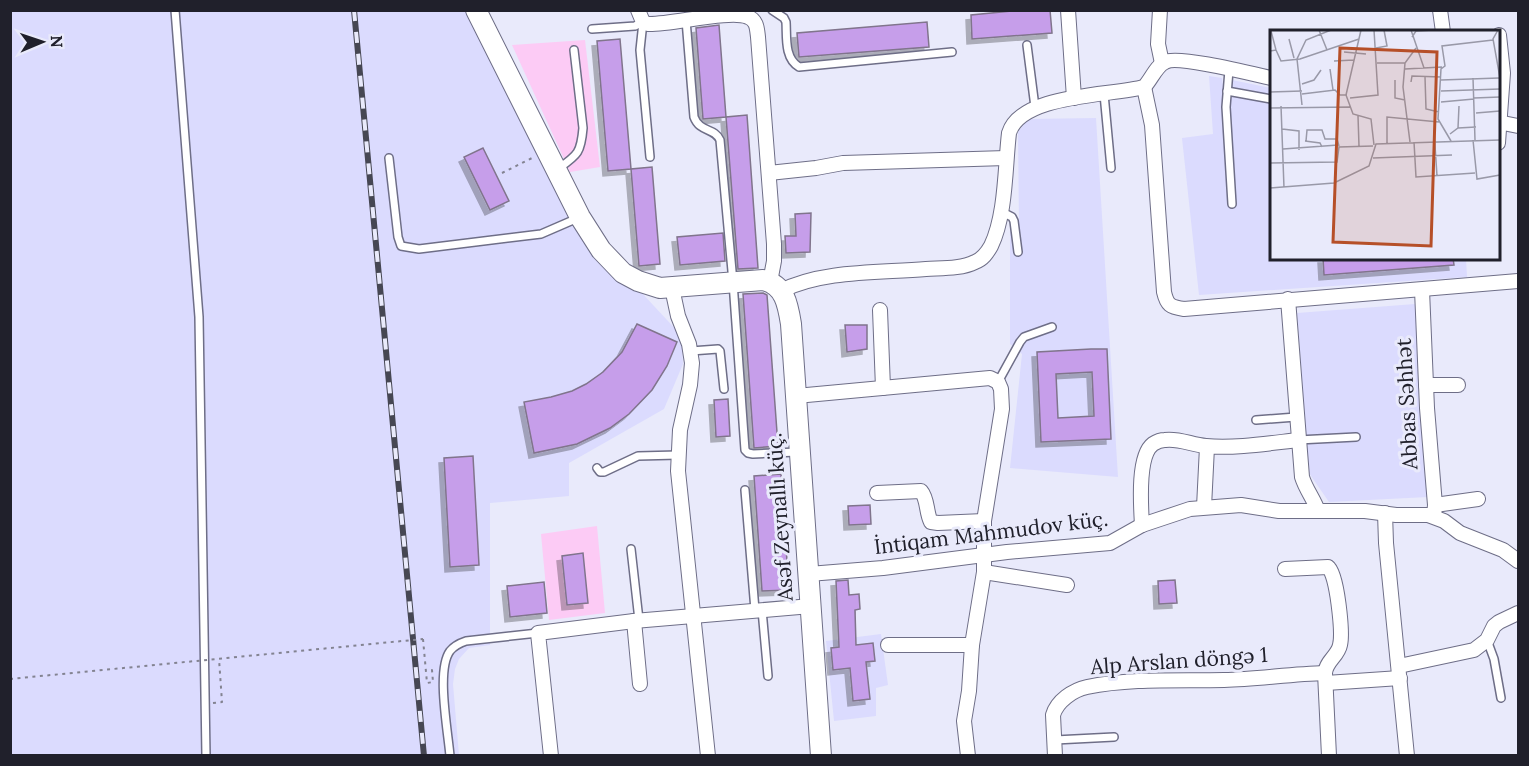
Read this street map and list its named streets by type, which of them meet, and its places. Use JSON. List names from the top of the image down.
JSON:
{
  "streets": {
    "main road": ["Asəf Zeynallı küç."],
    "street": ["Abbas Səhhət", "İntiqam Mahmudov küç.", "Alp Arslan döngə 1"]
  },
  "crossings": [
    ["Abbas Səhhət", "İntiqam Mahmudov küç."],
    ["Asəf Zeynallı küç.", "İntiqam Mahmudov küç."]
  ],
  "north": "right"
}
